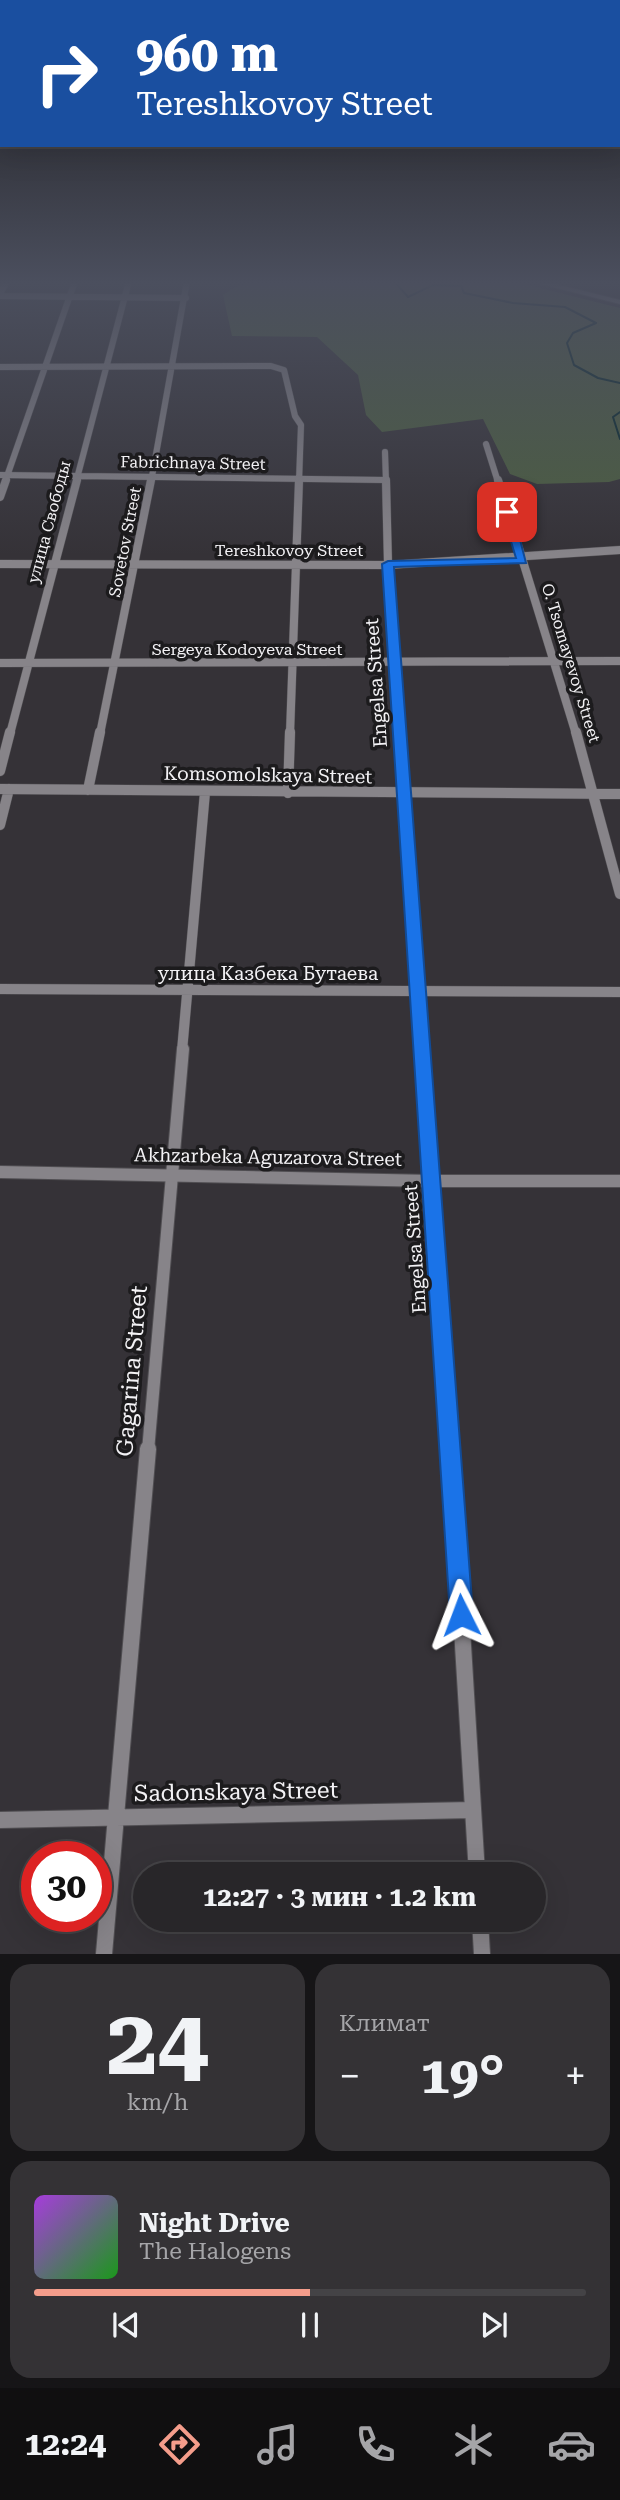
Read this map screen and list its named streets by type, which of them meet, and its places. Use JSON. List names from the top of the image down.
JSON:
{
  "streets": {
    "street": [
      "Fabrichnaya Street",
      "улица Свободы",
      "Sovetov Street",
      "Tereshkovoy Street",
      "Sergeya Kodoyeva Street",
      "O. Tsomayevoy Street",
      "Engelsa Street",
      "Komsomolskaya Street",
      "улица Казбека Бутаева",
      "Akhzarbeka Aguzarova Street",
      "Gagarina Street",
      "Sadonskaya Street"
    ]
  },
  "crossings": [
    ["Fabrichnaya Street", "улица Свободы"],
    ["Fabrichnaya Street", "Sovetov Street"],
    ["Fabrichnaya Street", "Engelsa Street"],
    ["улица Свободы", "Tereshkovoy Street"],
    ["улица Свободы", "Sergeya Kodoyeva Street"],
    ["Sovetov Street", "Tereshkovoy Street"],
    ["Sovetov Street", "Sergeya Kodoyeva Street"],
    ["Sovetov Street", "Komsomolskaya Street"],
    ["Tereshkovoy Street", "O. Tsomayevoy Street"],
    ["Tereshkovoy Street", "Engelsa Street"],
    ["Sergeya Kodoyeva Street", "O. Tsomayevoy Street"],
    ["Sergeya Kodoyeva Street", "Engelsa Street"],
    ["O. Tsomayevoy Street", "Komsomolskaya Street"],
    ["Engelsa Street", "Komsomolskaya Street"],
    ["Engelsa Street", "улица Казбека Бутаева"],
    ["Engelsa Street", "Akhzarbeka Aguzarova Street"],
    ["Engelsa Street", "Sadonskaya Street"],
    ["Komsomolskaya Street", "Gagarina Street"],
    ["улица Казбека Бутаева", "Gagarina Street"],
    ["Akhzarbeka Aguzarova Street", "Gagarina Street"],
    ["Gagarina Street", "Sadonskaya Street"]
  ],
  "page": {
    "turn": ["960 m", "Tereshkovoy Street"],
    "limit": "30",
    "trip": "12:27 · 3 мин · 1.2 km",
    "tile": [
      ["24", "km/h"],
      "Климат"
    ],
    "heat": ["−", "19°", "+"],
    "song": ["Night Drive", "The Halogens"],
    "tabs": "12:24"
  }
}
